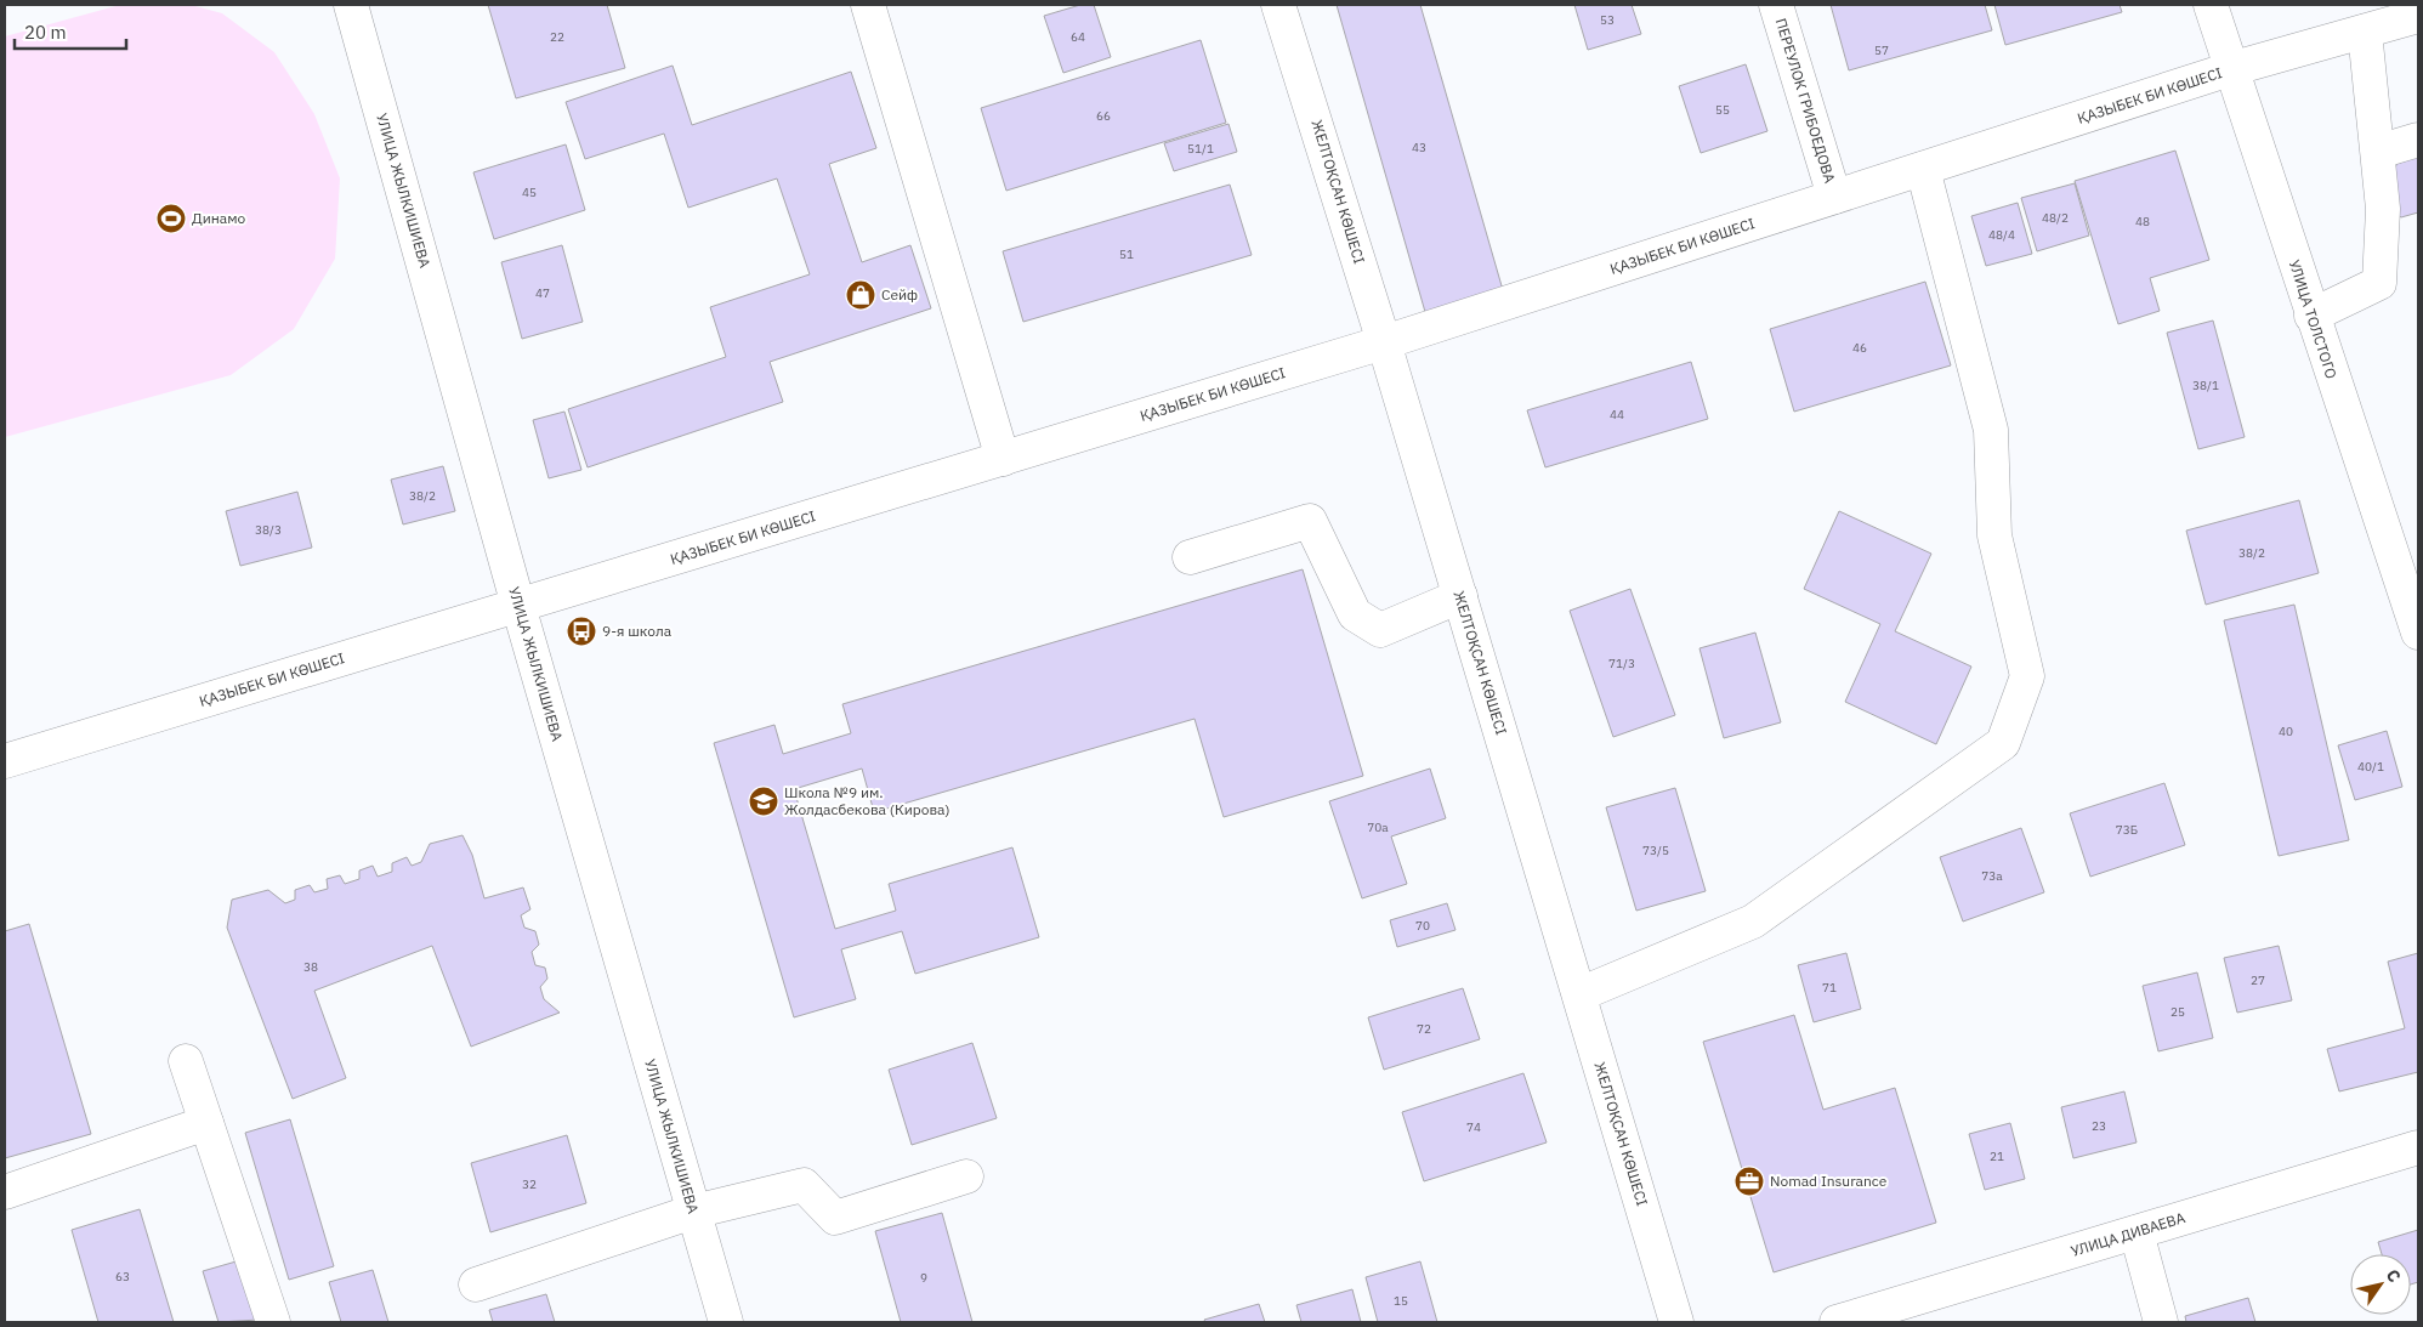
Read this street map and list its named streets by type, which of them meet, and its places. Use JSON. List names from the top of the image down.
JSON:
{
  "streets": {
    "street": [
      "ҚАЗЫБЕК БИ КӨШЕСІ",
      "ПЕРЕУЛОК ГРИБОЕДОВА",
      "УЛИЦА ЖЫЛКИШИЕВА",
      "ЖЕЛТОҚСАН КӨШЕСІ",
      "УЛИЦА ТОЛСТОГО",
      "УЛИЦА ДИВАЕВА"
    ]
  },
  "crossings": [
    ["ҚАЗЫБЕК БИ КӨШЕСІ", "ПЕРЕУЛОК ГРИБОЕДОВА"],
    ["ҚАЗЫБЕК БИ КӨШЕСІ", "УЛИЦА ЖЫЛКИШИЕВА"],
    ["ҚАЗЫБЕК БИ КӨШЕСІ", "ЖЕЛТОҚСАН КӨШЕСІ"],
    ["ҚАЗЫБЕК БИ КӨШЕСІ", "УЛИЦА ТОЛСТОГО"]
  ],
  "places": {
    "sports": ["Динамо"],
    "shop": ["Сейф"],
    "bus stop": ["9-я школа"],
    "school or university": ["Школа №9 им. Жолдасбекова (Кирова)"],
    "office": ["Nomad Insurance"]
  },
  "house_numbers": [
    "53",
    "22",
    "64",
    "57",
    "55",
    "66",
    "43",
    "51/1",
    "45",
    "48/2",
    "48",
    "48/4",
    "51",
    "47",
    "46",
    "38/1",
    "44",
    "38/2",
    "38/3",
    "38/2",
    "71/3",
    "40",
    "40/1",
    "70а",
    "73Б",
    "73/5",
    "73а",
    "70",
    "38",
    "27",
    "71",
    "25",
    "72",
    "23",
    "74",
    "21",
    "32",
    "63",
    "9",
    "15"
  ],
  "scale_bar": "20 m",
  "north": "top right"
}
